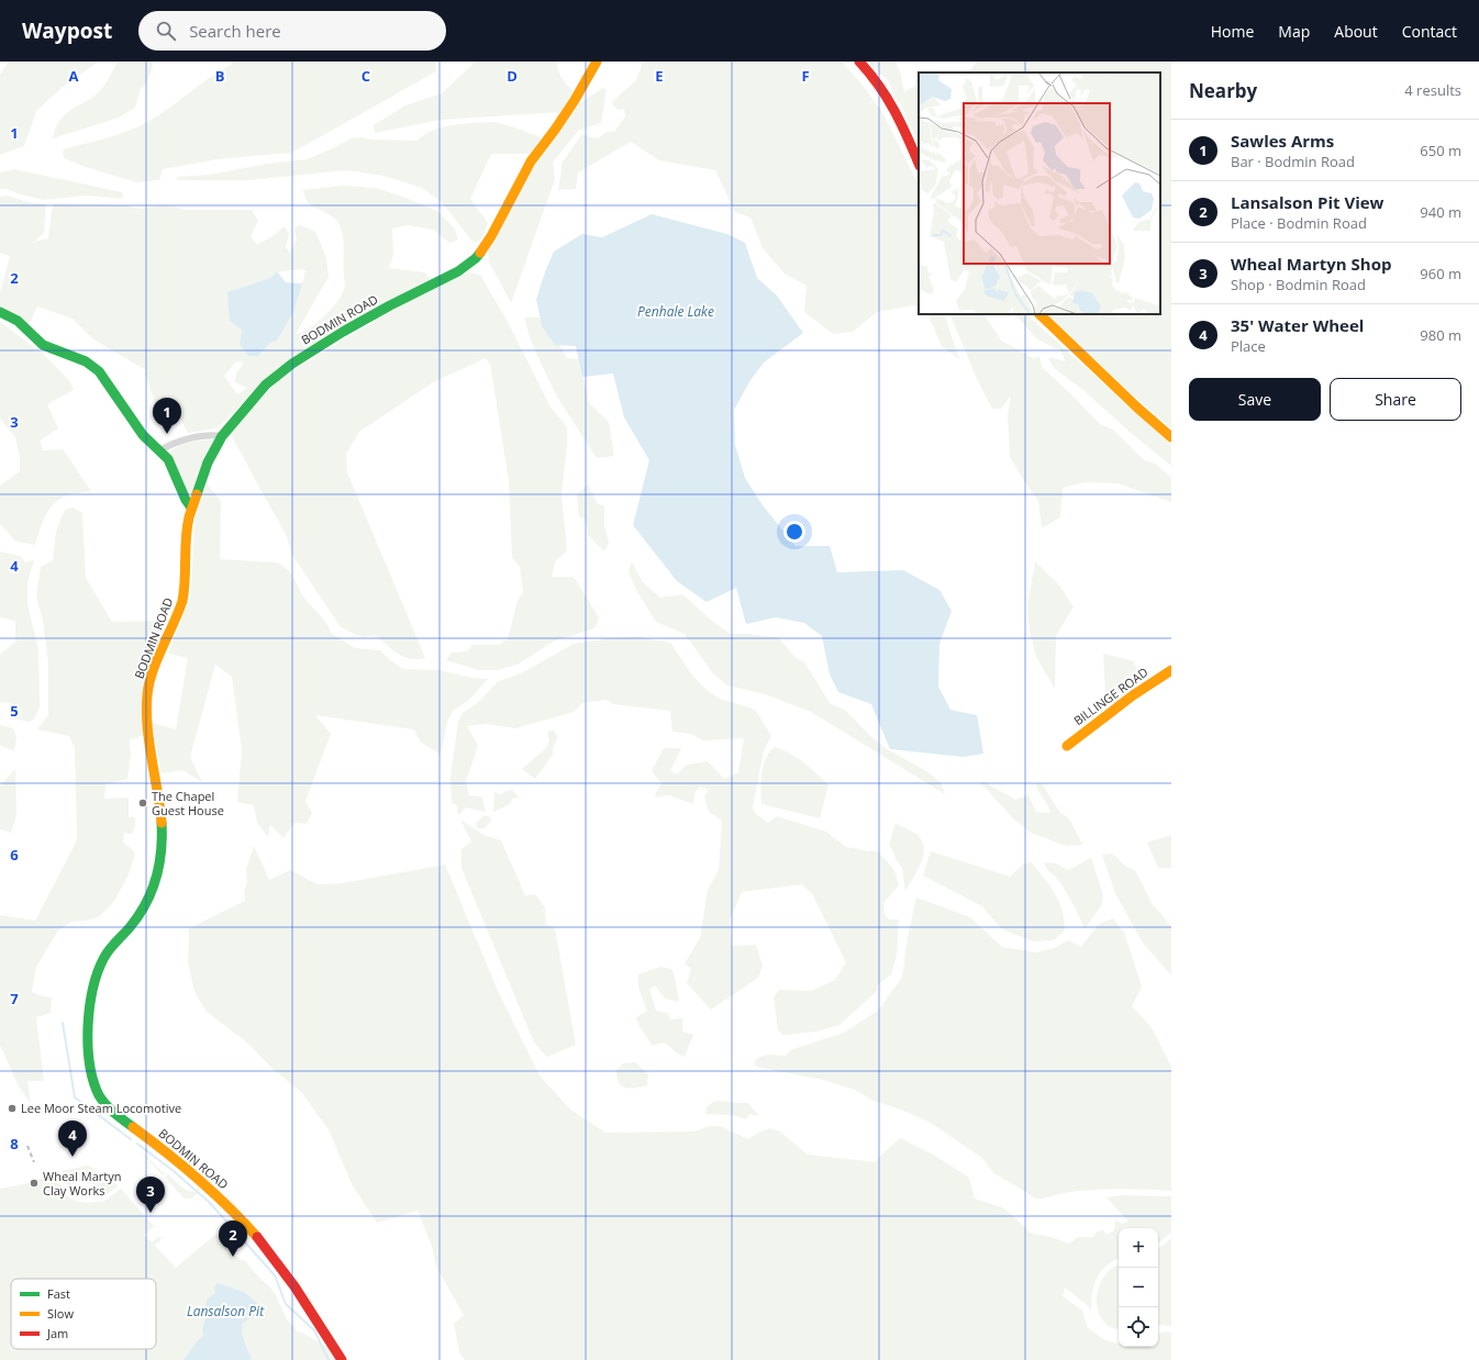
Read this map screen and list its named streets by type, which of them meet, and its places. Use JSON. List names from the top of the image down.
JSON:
{
  "streets": {
    "main road": ["BODMIN ROAD", "BILLINGE ROAD"]
  },
  "water": ["Penhale Lake", "Lansalson Pit"],
  "places": ["The Chapel Guest House", "Lee Moor Steam Locomotive", "Wheal Martyn Clay Works"],
  "legend": ["Fast", "Slow", "Jam"],
  "page": {
    "header": "Waypost",
    "search": "Search here",
    "nav": [
      "Home",
      "Map",
      "About",
      "Contact"
    ],
    "heading": ["Nearby", "4 results"],
    "list": [
      {
        "mark": "1",
        "name": "Sawles Arms",
        "note": "Bar · Bodmin Road",
        "value": "650 m"
      },
      {
        "mark": "2",
        "name": "Lansalson Pit View",
        "note": "Place · Bodmin Road",
        "value": "940 m"
      },
      {
        "mark": "3",
        "name": "Wheal Martyn Shop",
        "note": "Shop · Bodmin Road",
        "value": "960 m"
      },
      {
        "mark": "4",
        "name": "35' Water Wheel",
        "note": "Place",
        "value": "980 m"
      }
    ],
    "buttons": ["Save", "Share"],
    "pins": [
      "1",
      "4",
      "3",
      "2"
    ],
    "map_buttons": ["+", "−"]
  },
  "grid": {
    "columns": [
      "A",
      "B",
      "C",
      "D",
      "E",
      "F"
    ],
    "rows": [
      "1",
      "2",
      "3",
      "4",
      "5",
      "6",
      "7",
      "8"
    ]
  }
}
